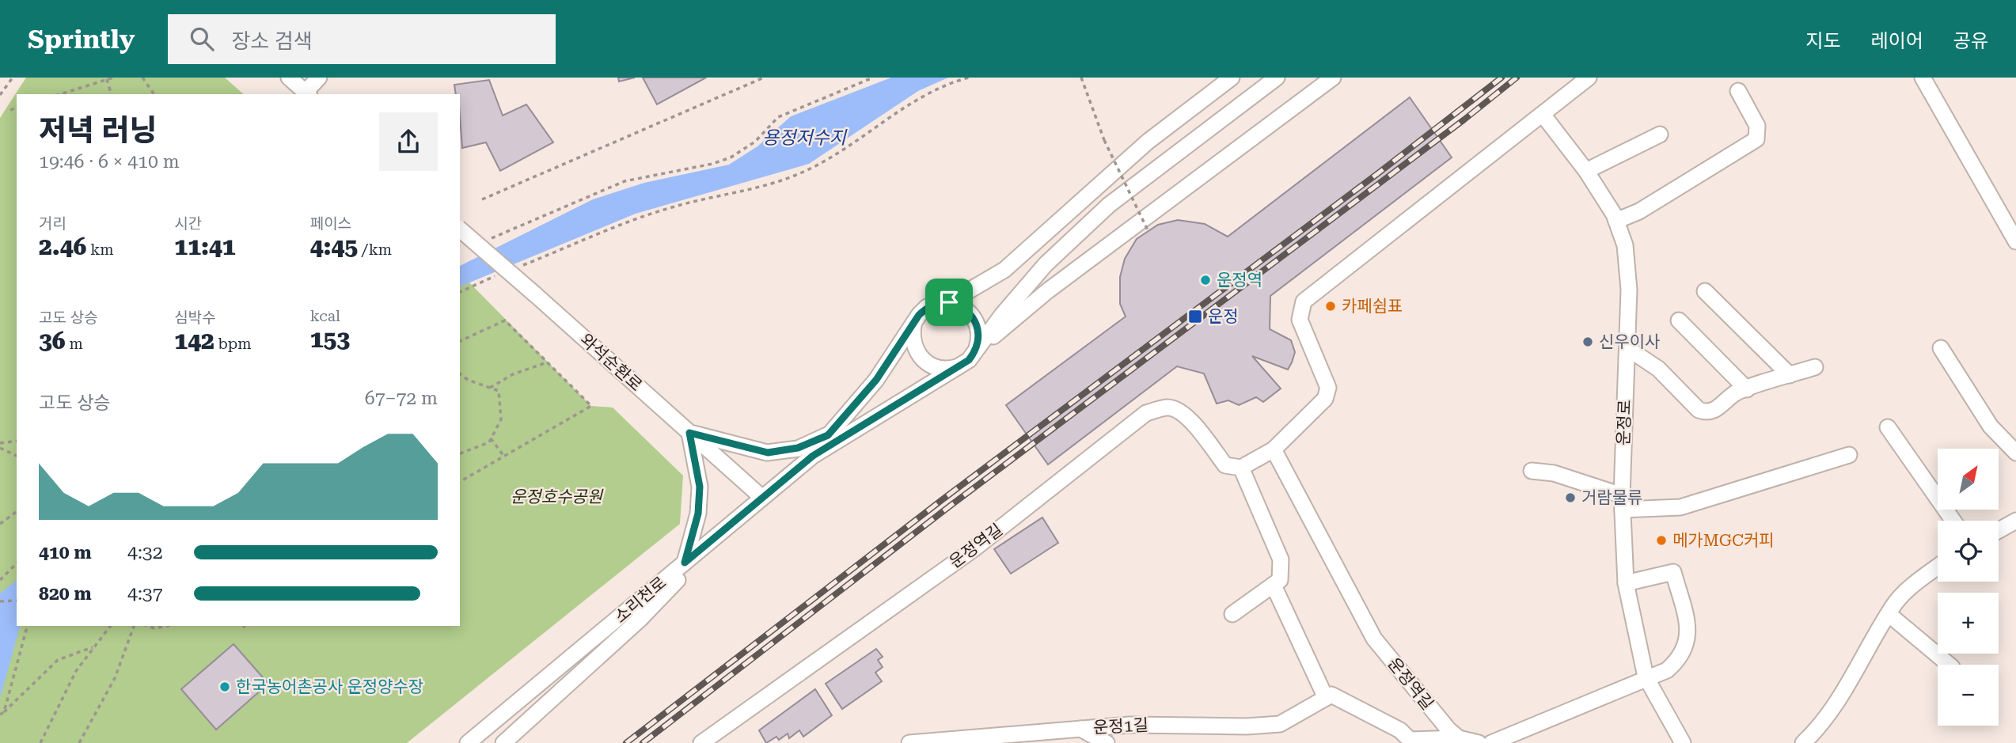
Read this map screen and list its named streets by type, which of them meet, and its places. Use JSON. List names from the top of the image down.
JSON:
{
  "streets": {
    "street": [
      "와석순환로",
      "운정로",
      "운정역길",
      "소리천로",
      "운정1길"
    ]
  },
  "crossings": [
    ["와석순환로", "소리천로"]
  ],
  "water": ["용정저수지"],
  "parks": ["운정호수공원"],
  "places": {
    "other": [
      "운정역",
      "카페쉼표",
      "신우이사",
      "거람물류",
      "메가MGC커피",
      "한국농어촌공사 운정양수장"
    ],
    "transit": ["운정"]
  },
  "north": "top right",
  "page": {
    "header": "Sprintly",
    "search": "장소 검색",
    "nav": ["지도", "레이어", "공유"],
    "heading": ["저녁 러닝", "19:46 · 6 × 410 m"],
    "stats": [
      ["거리", "2.46 km"],
      ["시간", "11:41"],
      ["페이스", "4:45 /km"],
      ["고도 상승", "36 m"],
      ["심박수", "142 bpm"],
      ["kcal", "153"]
    ],
    "chart": ["고도 상승", "67–72 m"],
    "map_buttons": ["+", "−"],
    "list": [
      {
        "name": "410 m",
        "note": "4:32"
      },
      {
        "name": "820 m",
        "note": "4:37"
      }
    ]
  }
}
